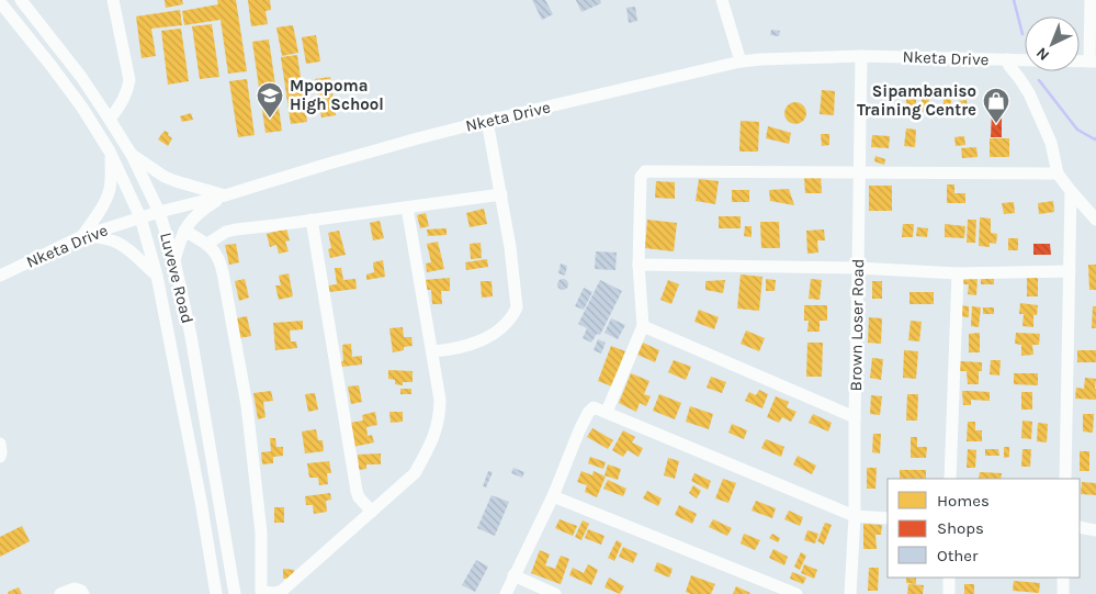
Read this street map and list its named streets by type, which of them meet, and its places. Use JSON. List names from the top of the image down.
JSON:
{
  "streets": {
    "street": ["Nketa Drive", "Luveve Road", "Brown Loser Road"]
  },
  "crossings": [
    ["Nketa Drive", "Luveve Road"],
    ["Nketa Drive", "Brown Loser Road"]
  ],
  "places": {
    "school or university": ["Mpopoma High School"],
    "shop": ["Sipambaniso Training Centre"]
  },
  "legend": ["Homes", "Shops", "Other"],
  "north": "bottom left"
}
